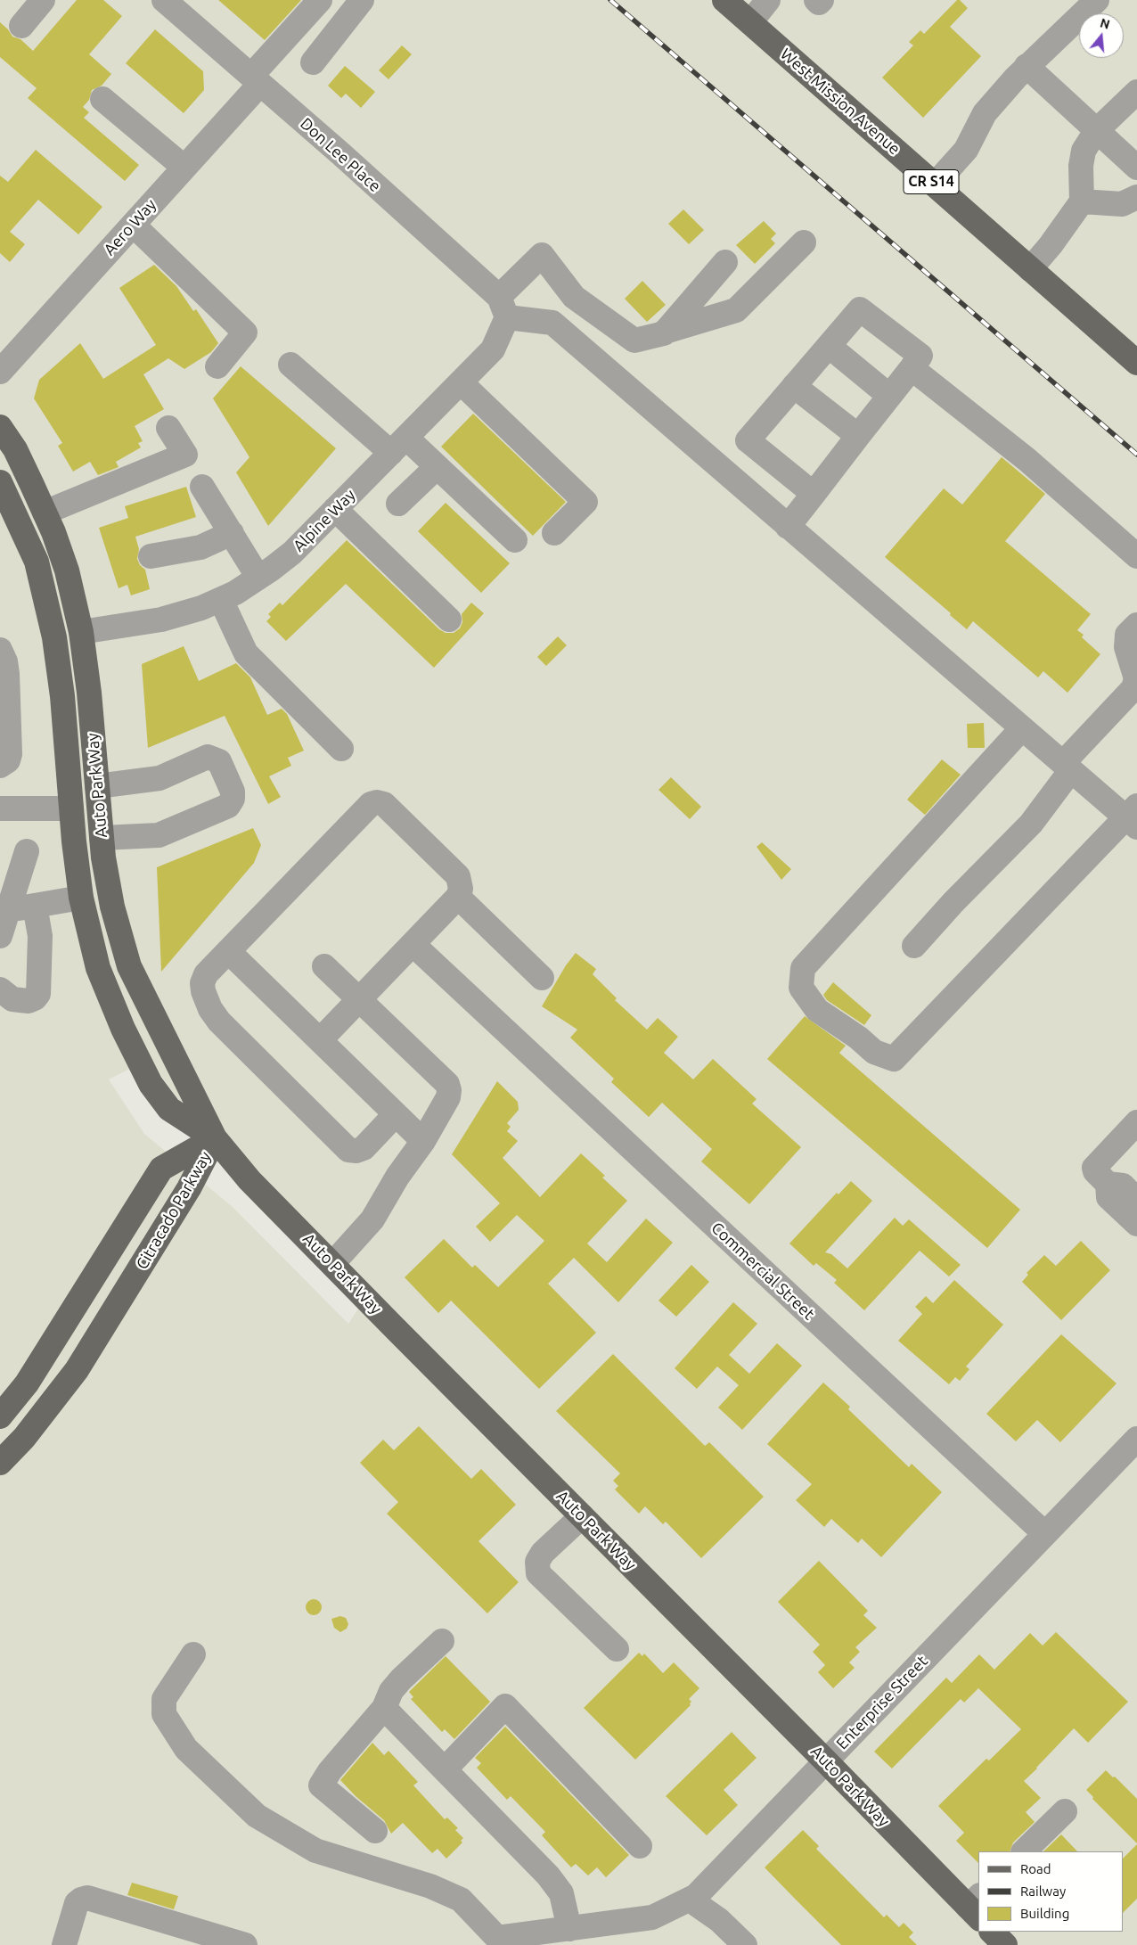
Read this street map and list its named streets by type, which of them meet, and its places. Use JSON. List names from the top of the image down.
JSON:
{
  "streets": {
    "main road": [
      "West Mission Avenue",
      "CR S14",
      "Auto Park Way",
      "Citracado Parkway"
    ],
    "street": [
      "Don Lee Place",
      "Aero Way",
      "Alpine Way",
      "Commercial Street",
      "Enterprise Street"
    ]
  },
  "crossings": [
    ["Don Lee Place", "Aero Way"],
    ["Don Lee Place", "Alpine Way"],
    ["Alpine Way", "Auto Park Way"],
    ["Auto Park Way", "Citracado Parkway"],
    ["Auto Park Way", "Enterprise Street"],
    ["Commercial Street", "Enterprise Street"]
  ],
  "legend": ["Road", "Railway", "Building"],
  "north": "top"
}
